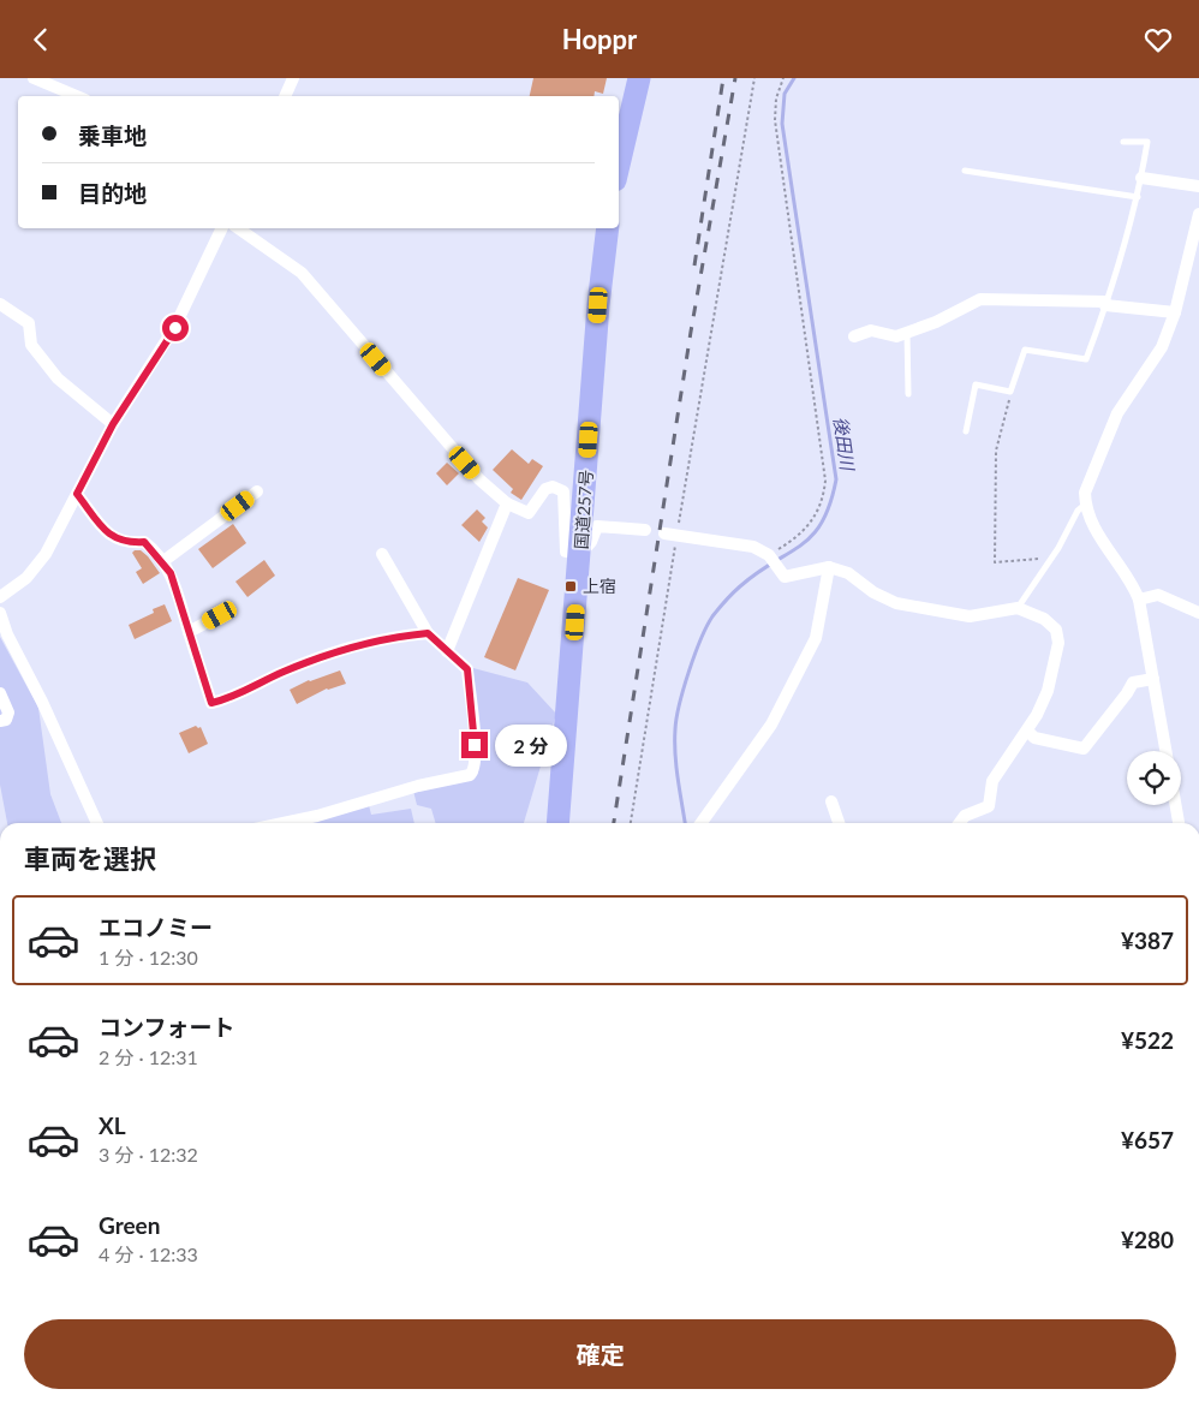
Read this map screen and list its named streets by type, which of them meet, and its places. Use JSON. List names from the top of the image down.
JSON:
{
  "streets": {
    "highway": ["国道257号"]
  },
  "water": ["後田川"],
  "places": {
    "transit": ["上宿"]
  },
  "page": {
    "header": "Hoppr",
    "banner": ["乗車地", "目的地"],
    "bubble": "2 分",
    "heading": "車両を選択",
    "list": [
      {
        "name": "エコノミー",
        "note": "1 分 · 12:30",
        "value": "¥387"
      },
      {
        "name": "コンフォート",
        "note": "2 分 · 12:31",
        "value": "¥522"
      },
      {
        "name": "XL",
        "note": "3 分 · 12:32",
        "value": "¥657"
      },
      {
        "name": "Green",
        "note": "4 分 · 12:33",
        "value": "¥280"
      }
    ],
    "buttons": "確定"
  }
}
